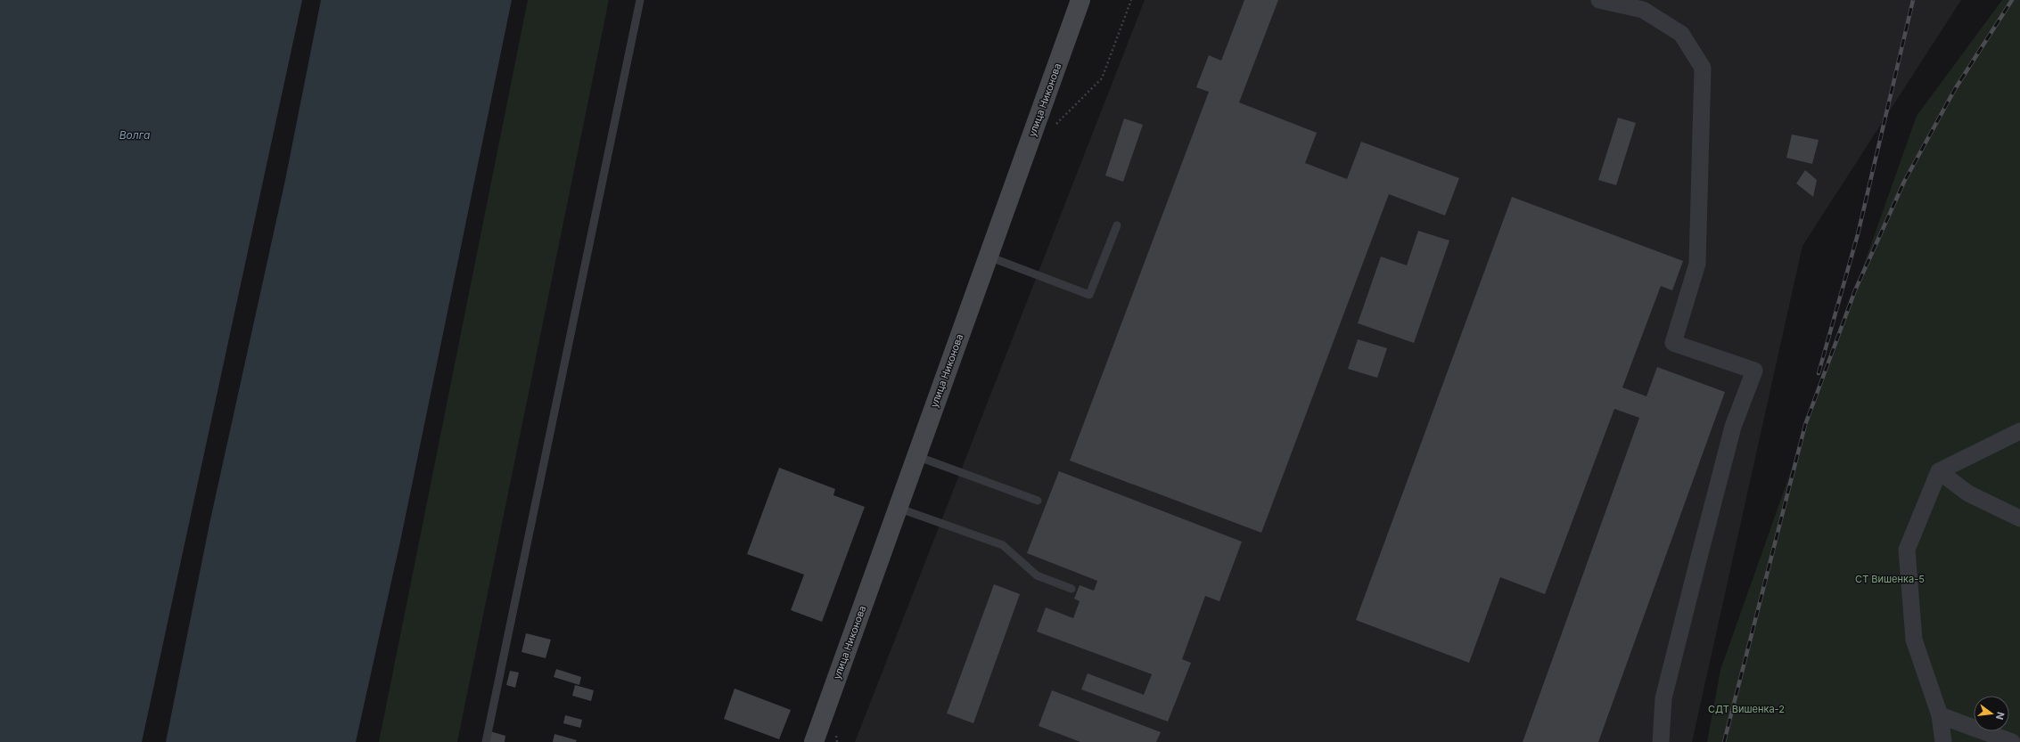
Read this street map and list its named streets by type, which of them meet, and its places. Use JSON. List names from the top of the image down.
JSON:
{
  "streets": {
    "main road": ["улица Никонова"]
  },
  "water": ["Волга"],
  "parks": ["СТ Вишенка-5", "СДТ Вишенка-2"],
  "north": "right"
}
